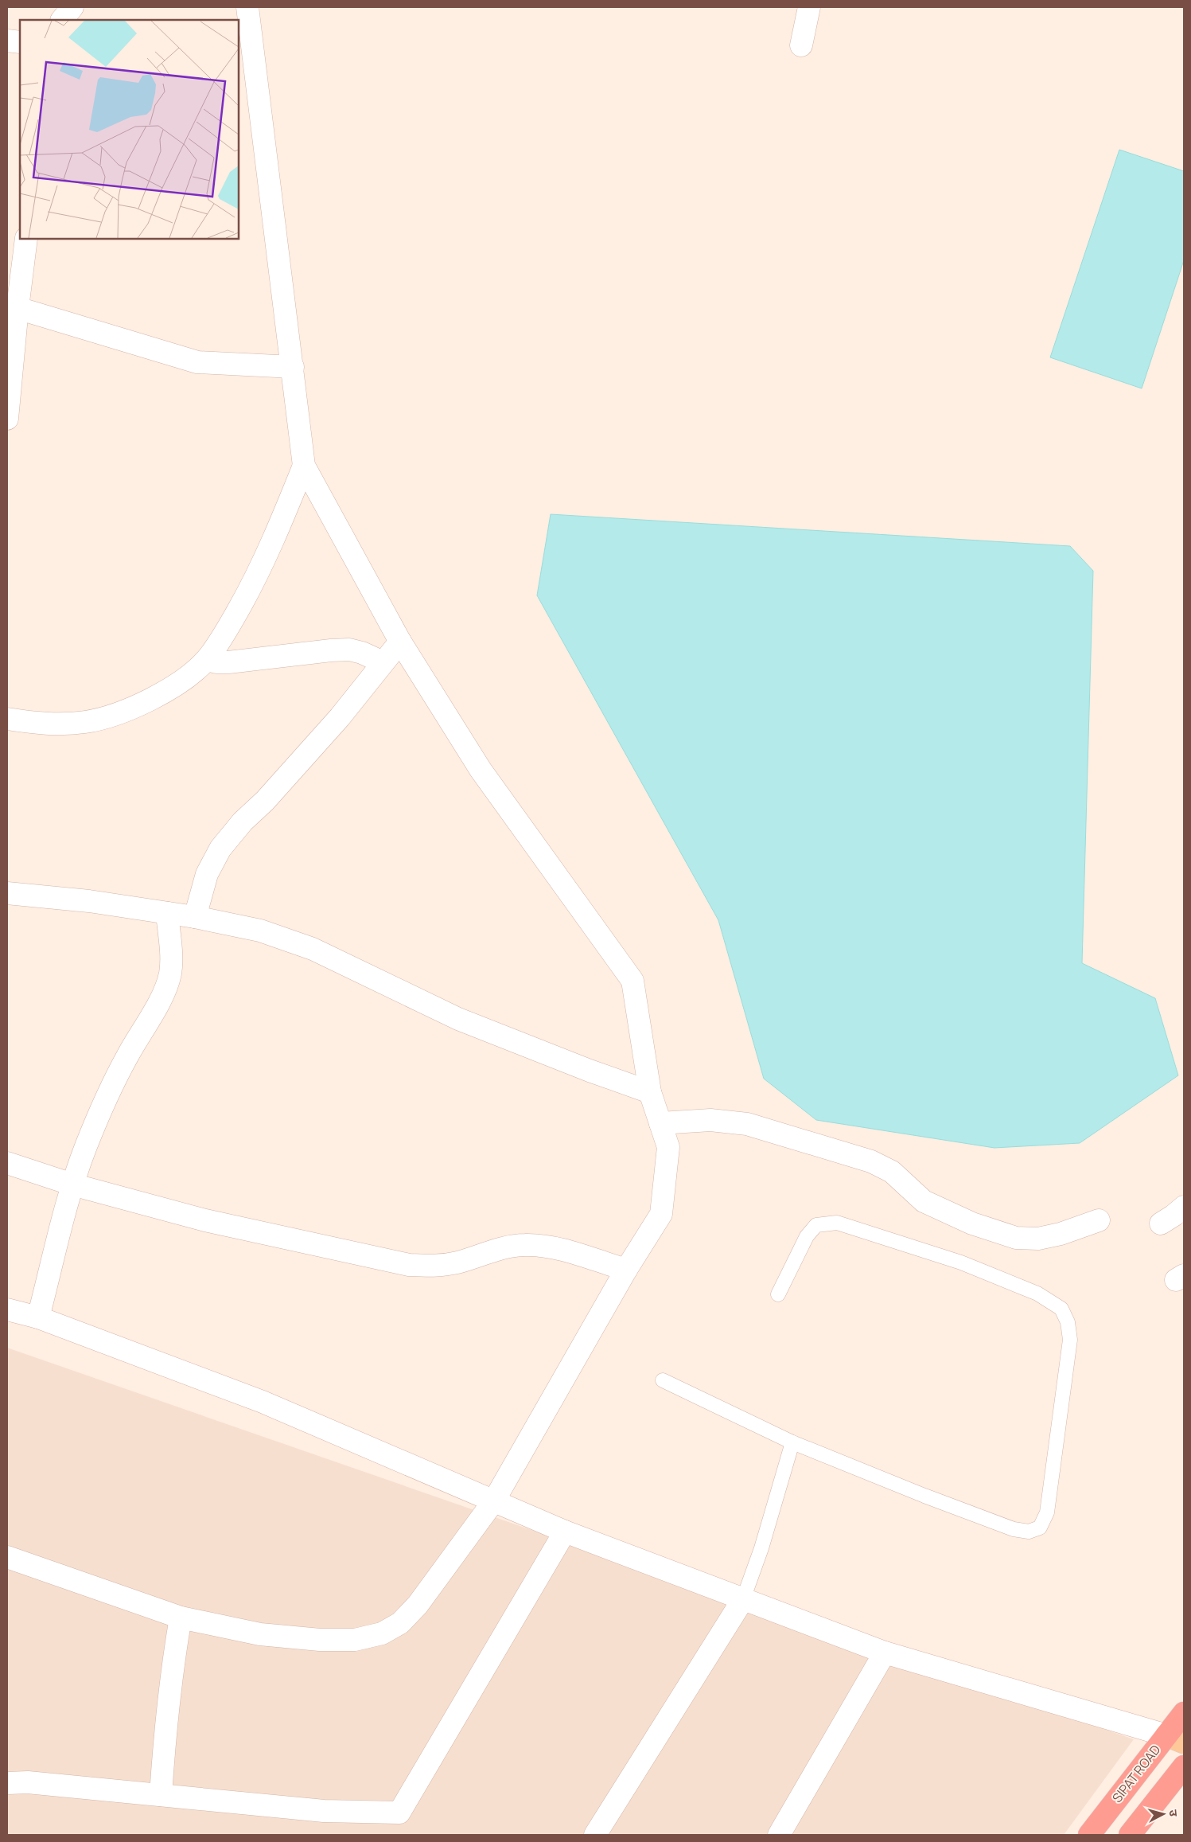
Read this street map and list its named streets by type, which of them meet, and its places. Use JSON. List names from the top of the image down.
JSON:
{
  "streets": {
    "highway": ["SIPAT ROAD"]
  },
  "north": "right"
}
